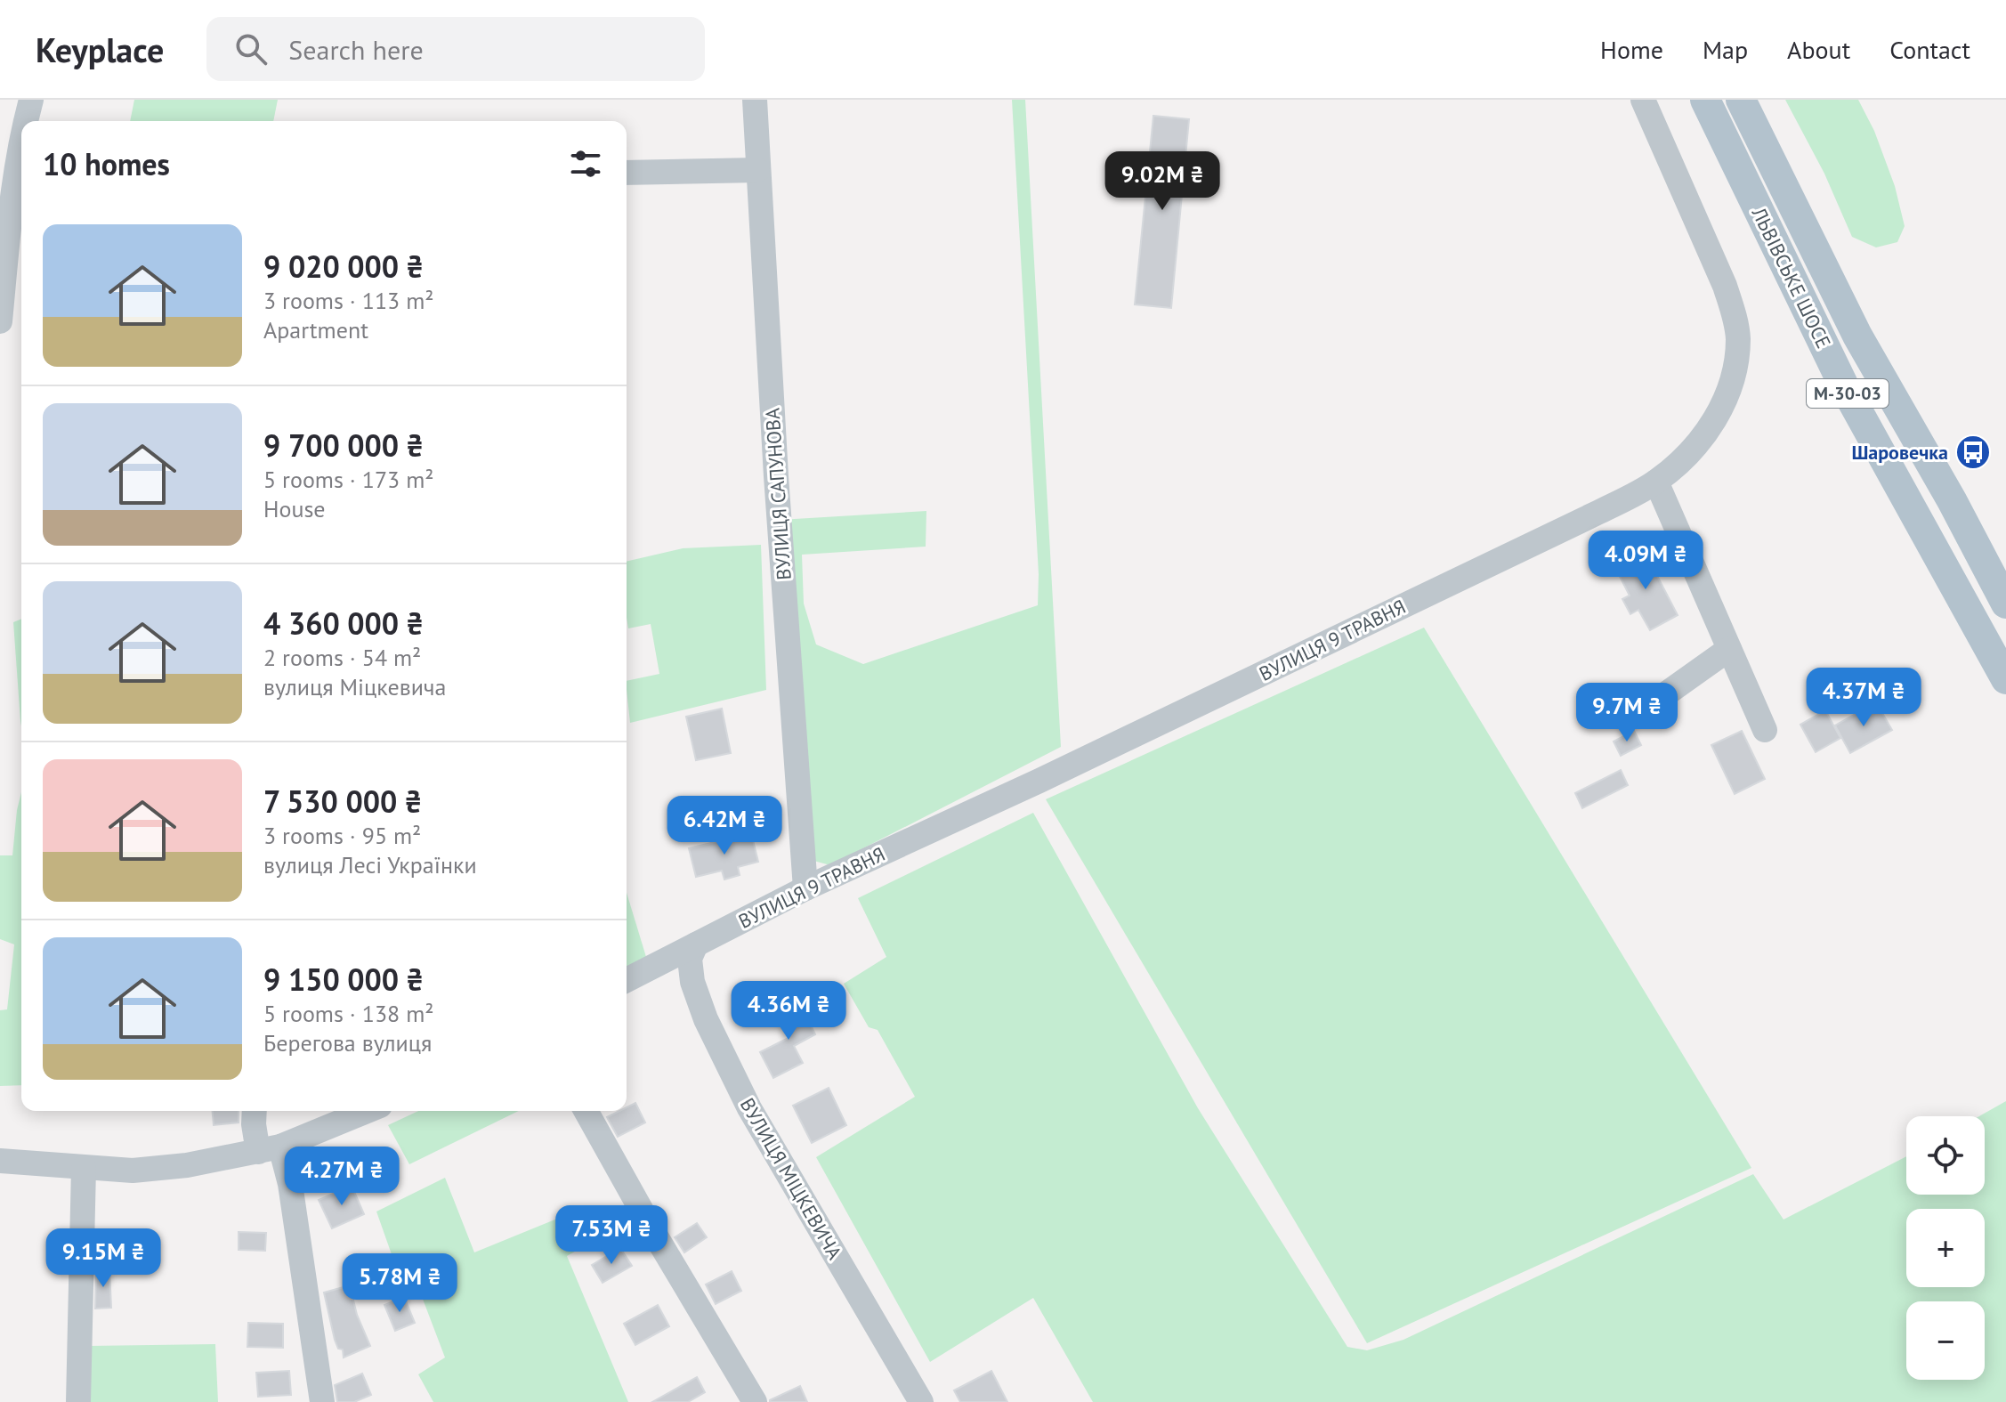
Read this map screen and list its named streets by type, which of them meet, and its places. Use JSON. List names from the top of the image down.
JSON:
{
  "streets": {
    "main road": ["ЛЬВІВСЬКЕ ШОСЕ", "М-30-03"],
    "street": ["ВУЛИЦЯ САПУНОВА", "ВУЛИЦЯ 9 ТРАВНЯ", "ВУЛИЦЯ МІЦКЕВИЧА"]
  },
  "crossings": [
    ["ВУЛИЦЯ САПУНОВА", "ВУЛИЦЯ 9 ТРАВНЯ"],
    ["ВУЛИЦЯ 9 ТРАВНЯ", "ВУЛИЦЯ МІЦКЕВИЧА"]
  ],
  "places": {
    "bus stop": ["Шаровечка"]
  },
  "page": {
    "header": "Keyplace",
    "search": "Search here",
    "nav": [
      "Home",
      "Map",
      "About",
      "Contact"
    ],
    "heading": "10 homes",
    "price": [
      "9.02M ₴",
      "4.09M ₴",
      "4.37M ₴",
      "9.7M ₴",
      "6.42M ₴",
      "4.36M ₴",
      "4.27M ₴",
      "7.53M ₴",
      "9.15M ₴",
      "5.78M ₴"
    ],
    "list": [
      {
        "name": "9 020 000 ₴",
        "note": "3 rooms · 113 m² · Apartment"
      },
      {
        "name": "9 700 000 ₴",
        "note": "5 rooms · 173 m² · House"
      },
      {
        "name": "4 360 000 ₴",
        "note": "2 rooms · 54 m² · вулиця Міцкевича"
      },
      {
        "name": "7 530 000 ₴",
        "note": "3 rooms · 95 m² · вулиця Лесі Українки"
      },
      {
        "name": "9 150 000 ₴",
        "note": "5 rooms · 138 m² · Берегова вулиця"
      }
    ],
    "map_buttons": ["+", "−"]
  }
}
